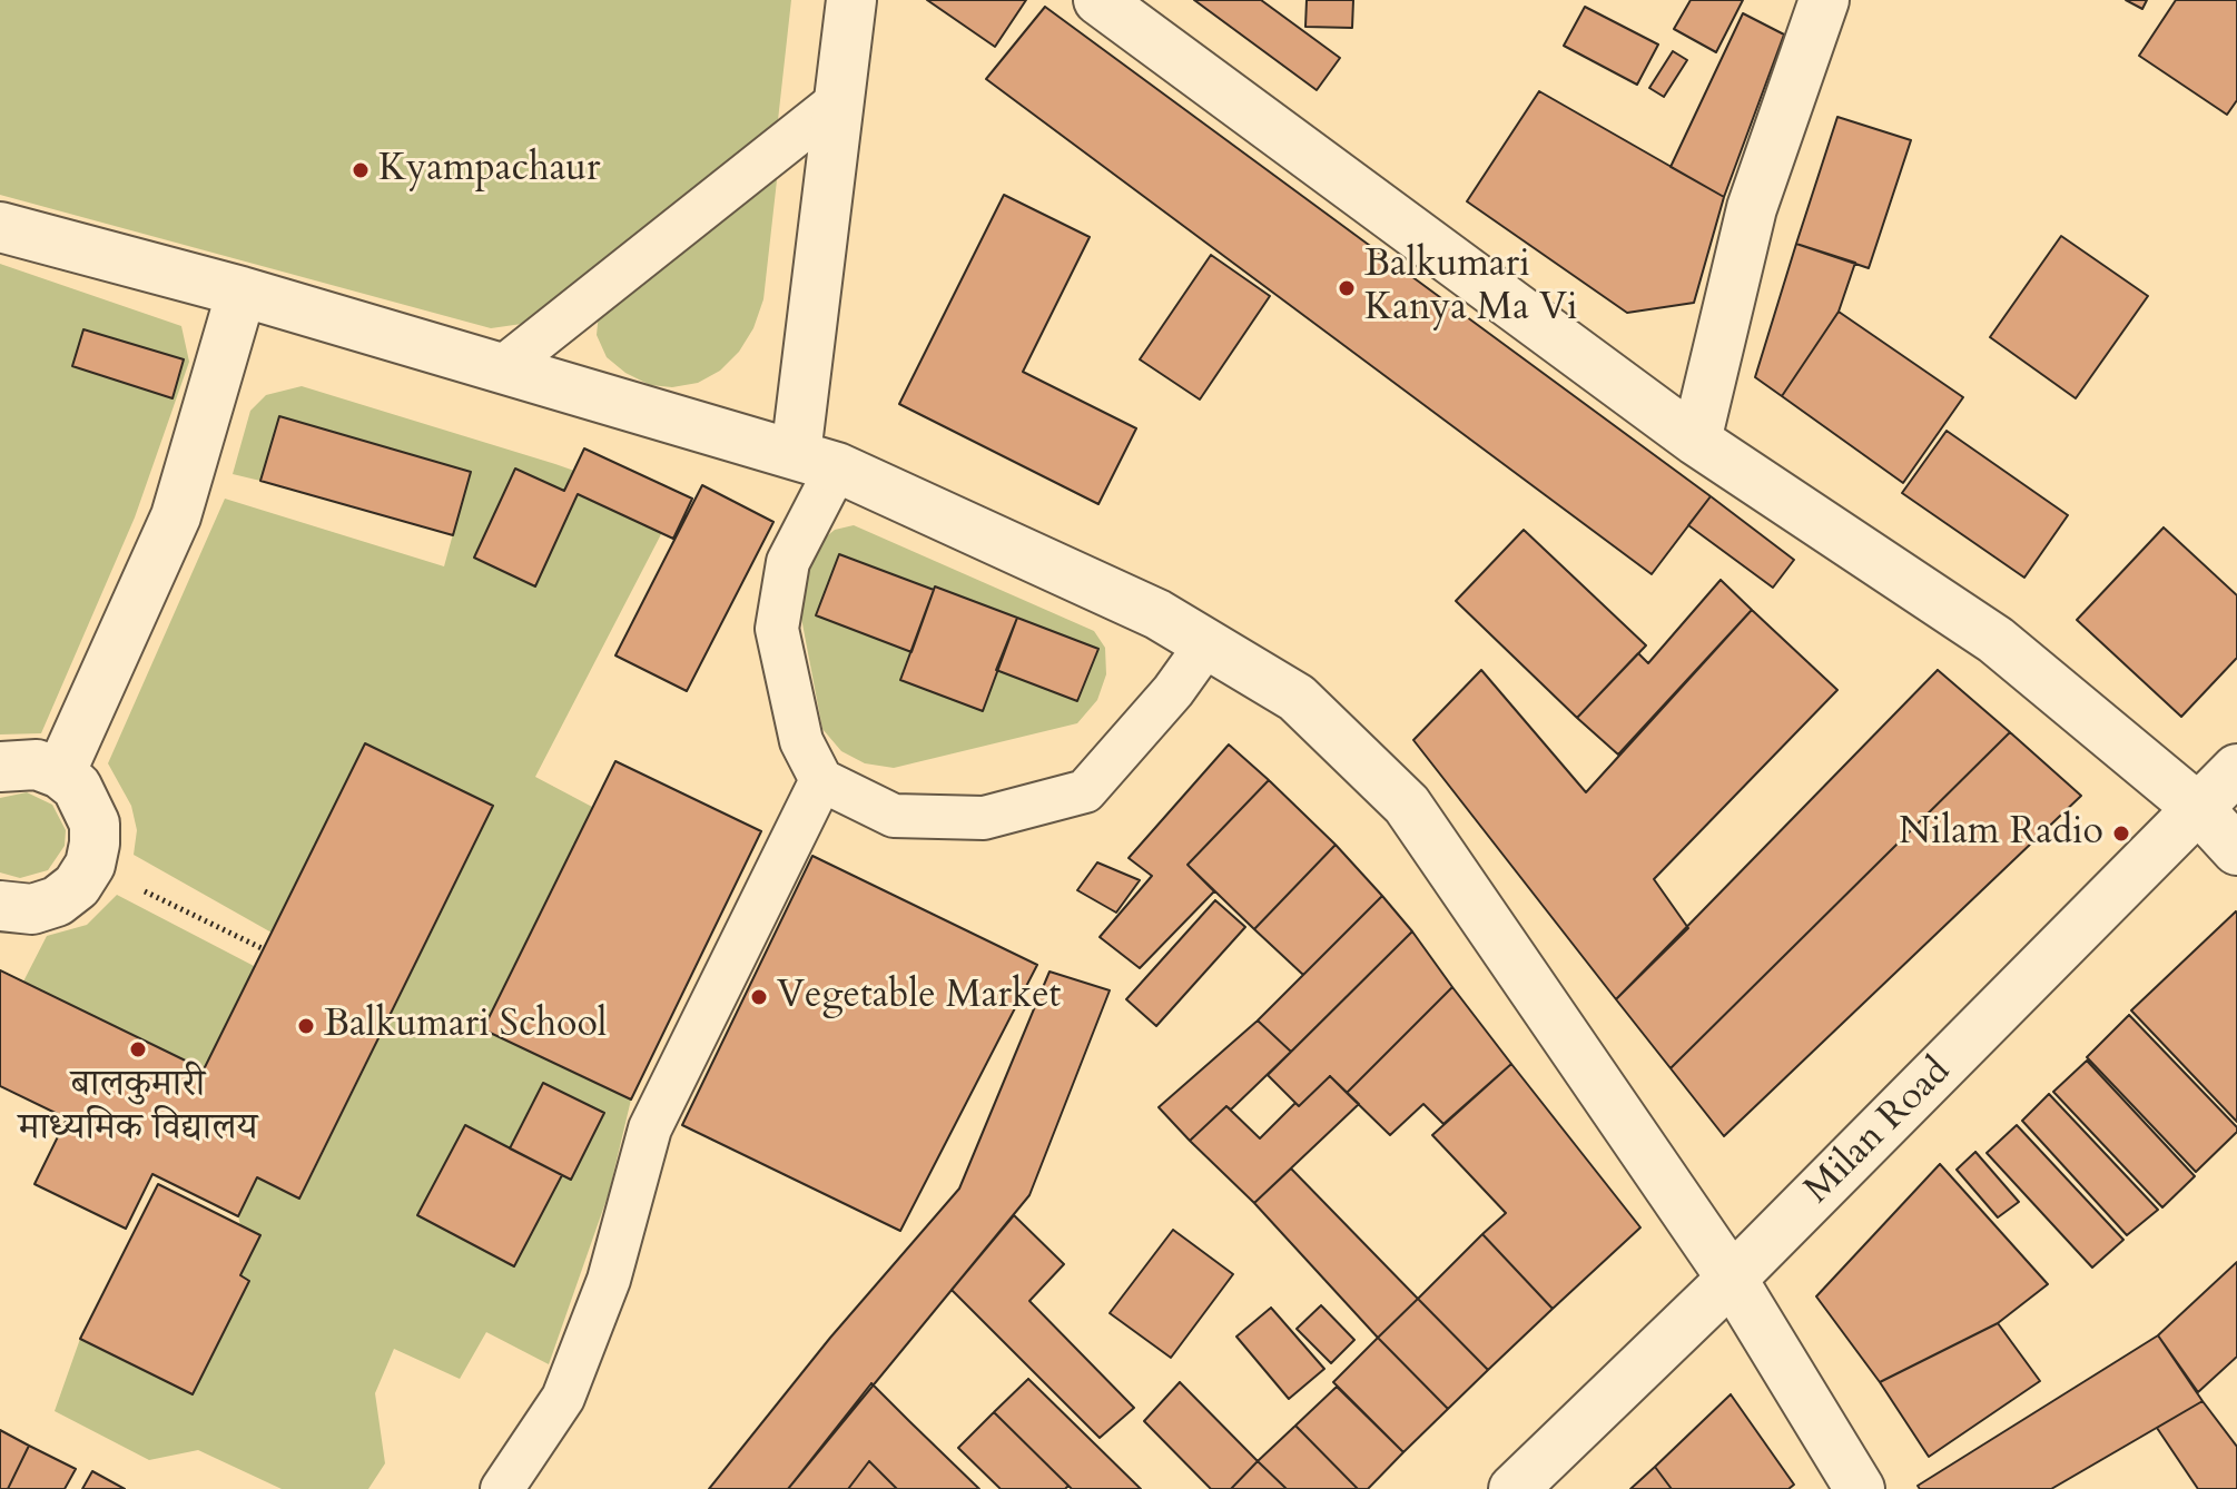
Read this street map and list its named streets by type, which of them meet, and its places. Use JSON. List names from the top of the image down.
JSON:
{
  "streets": {
    "street": ["Milan Road"]
  },
  "places": [
    "Kyampachaur",
    "Balkumari Kanya Ma Vi",
    "Nilam Radio",
    "Vegetable Market",
    "Balkumari School",
    "बालकुमारी माध्यमिक विद्यालय"
  ]
}
